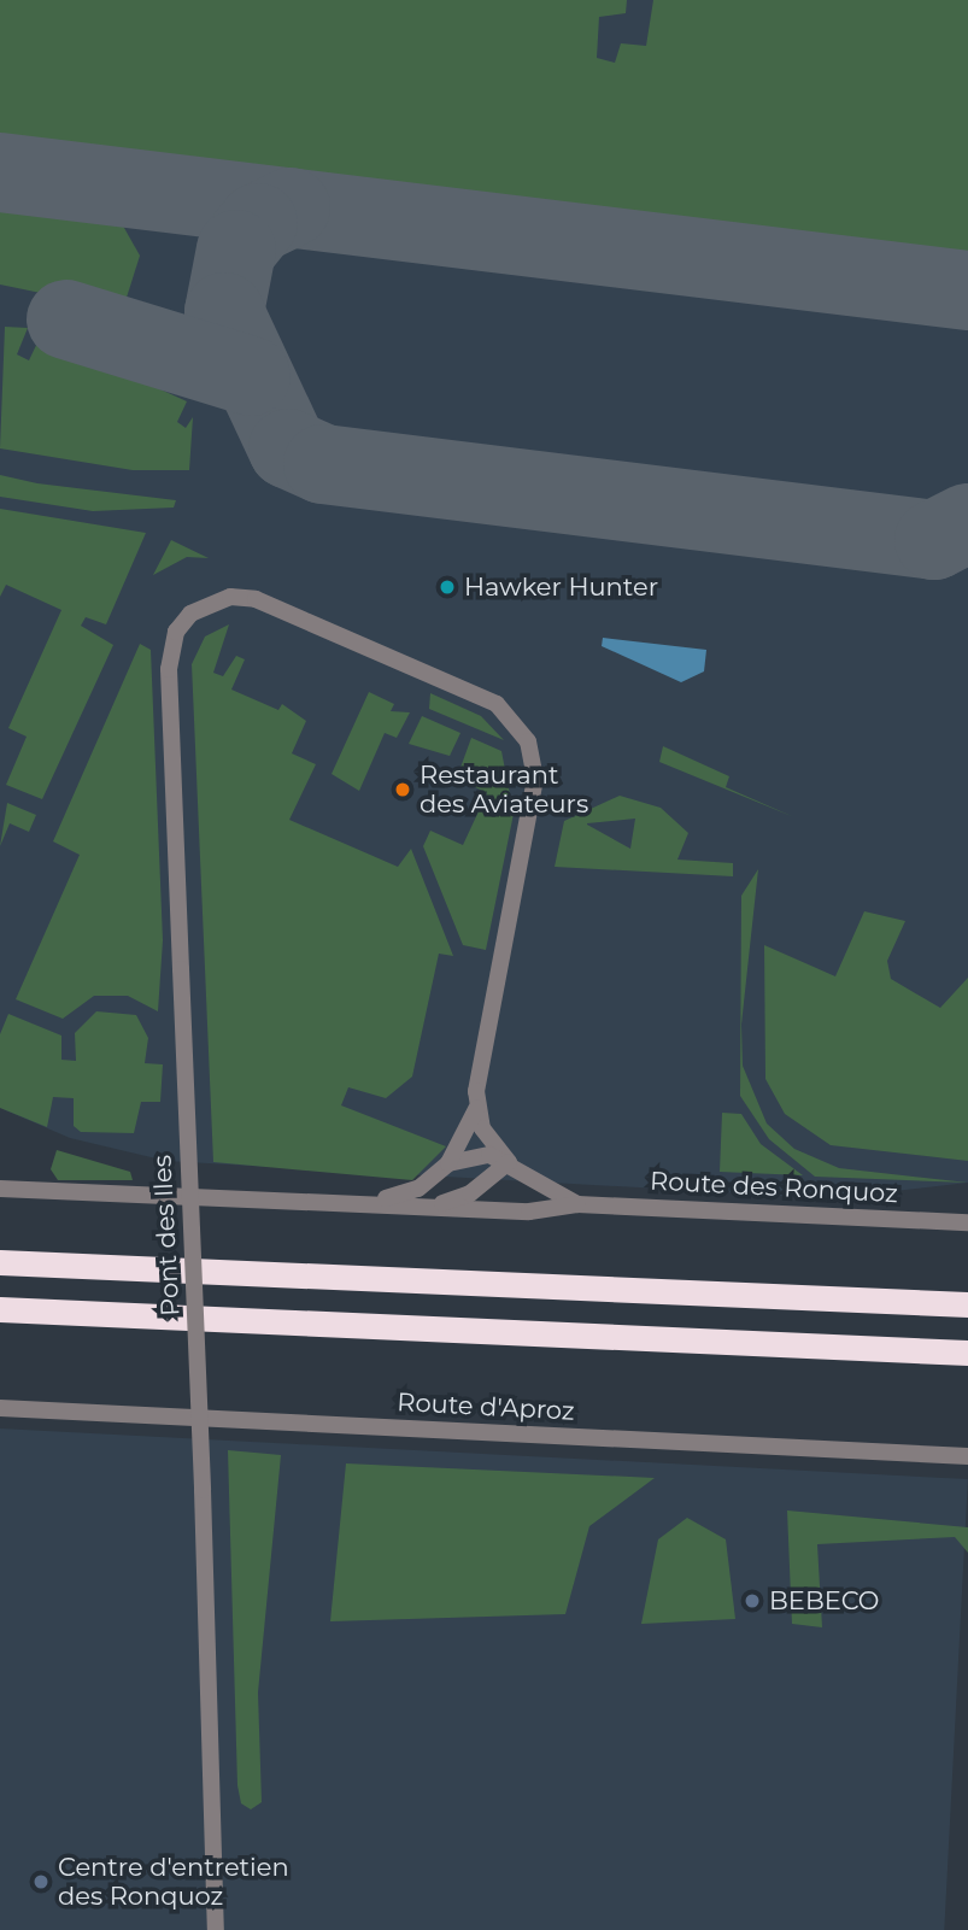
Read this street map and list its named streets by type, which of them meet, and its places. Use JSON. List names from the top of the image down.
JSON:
{
  "streets": {
    "street": ["Route des Ronquoz", "Pont des Iles", "Route d'Aproz"]
  },
  "crossings": [
    ["Route des Ronquoz", "Pont des Iles"]
  ],
  "places": [
    "Hawker Hunter",
    "Restaurant des Aviateurs",
    "BEBECO",
    "Centre d'entretien des Ronquoz"
  ]
}
